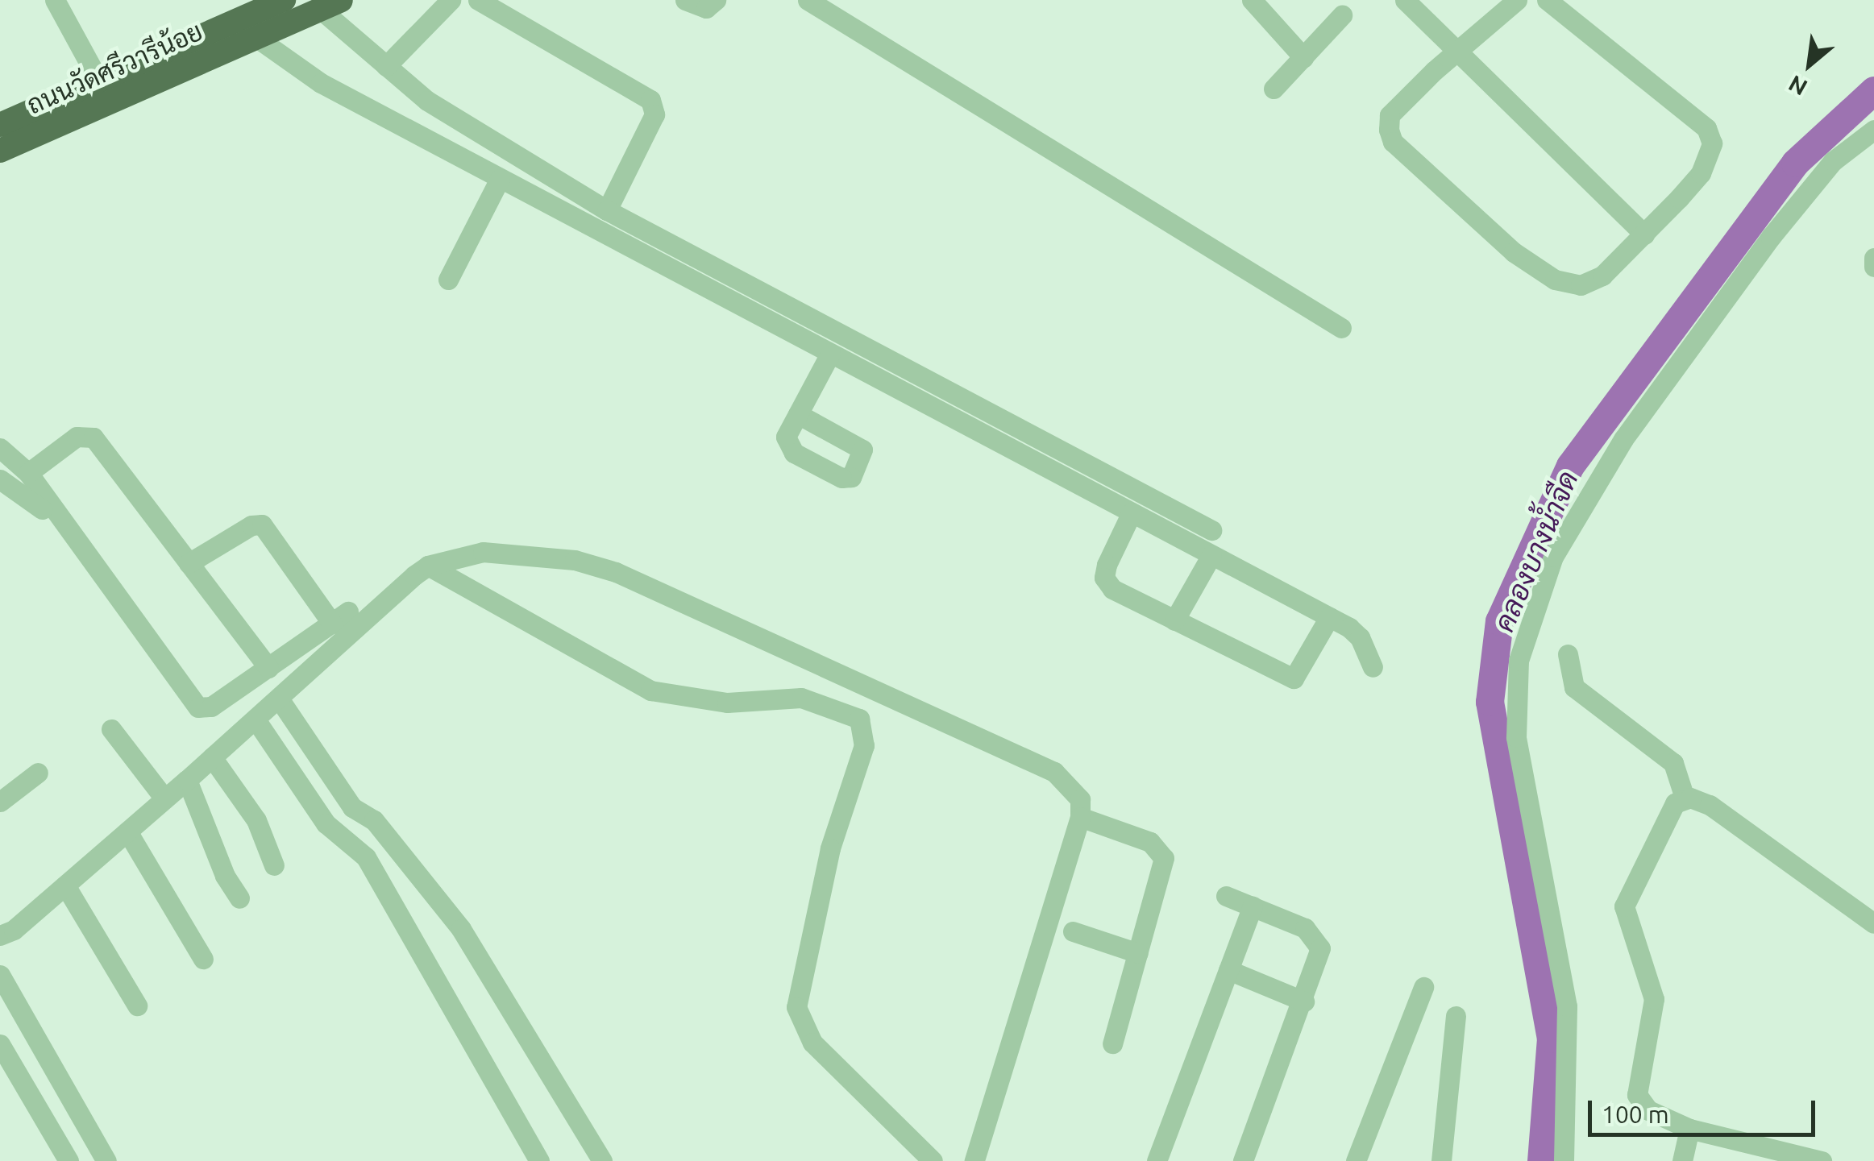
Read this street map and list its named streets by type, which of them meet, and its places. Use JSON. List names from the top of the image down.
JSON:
{
  "streets": {
    "main road": ["ถนนวัดศรีวารีน้อย"]
  },
  "water": ["คลองบางน้ำจืด"],
  "scale_bar": "100 m",
  "north": "bottom left"
}
